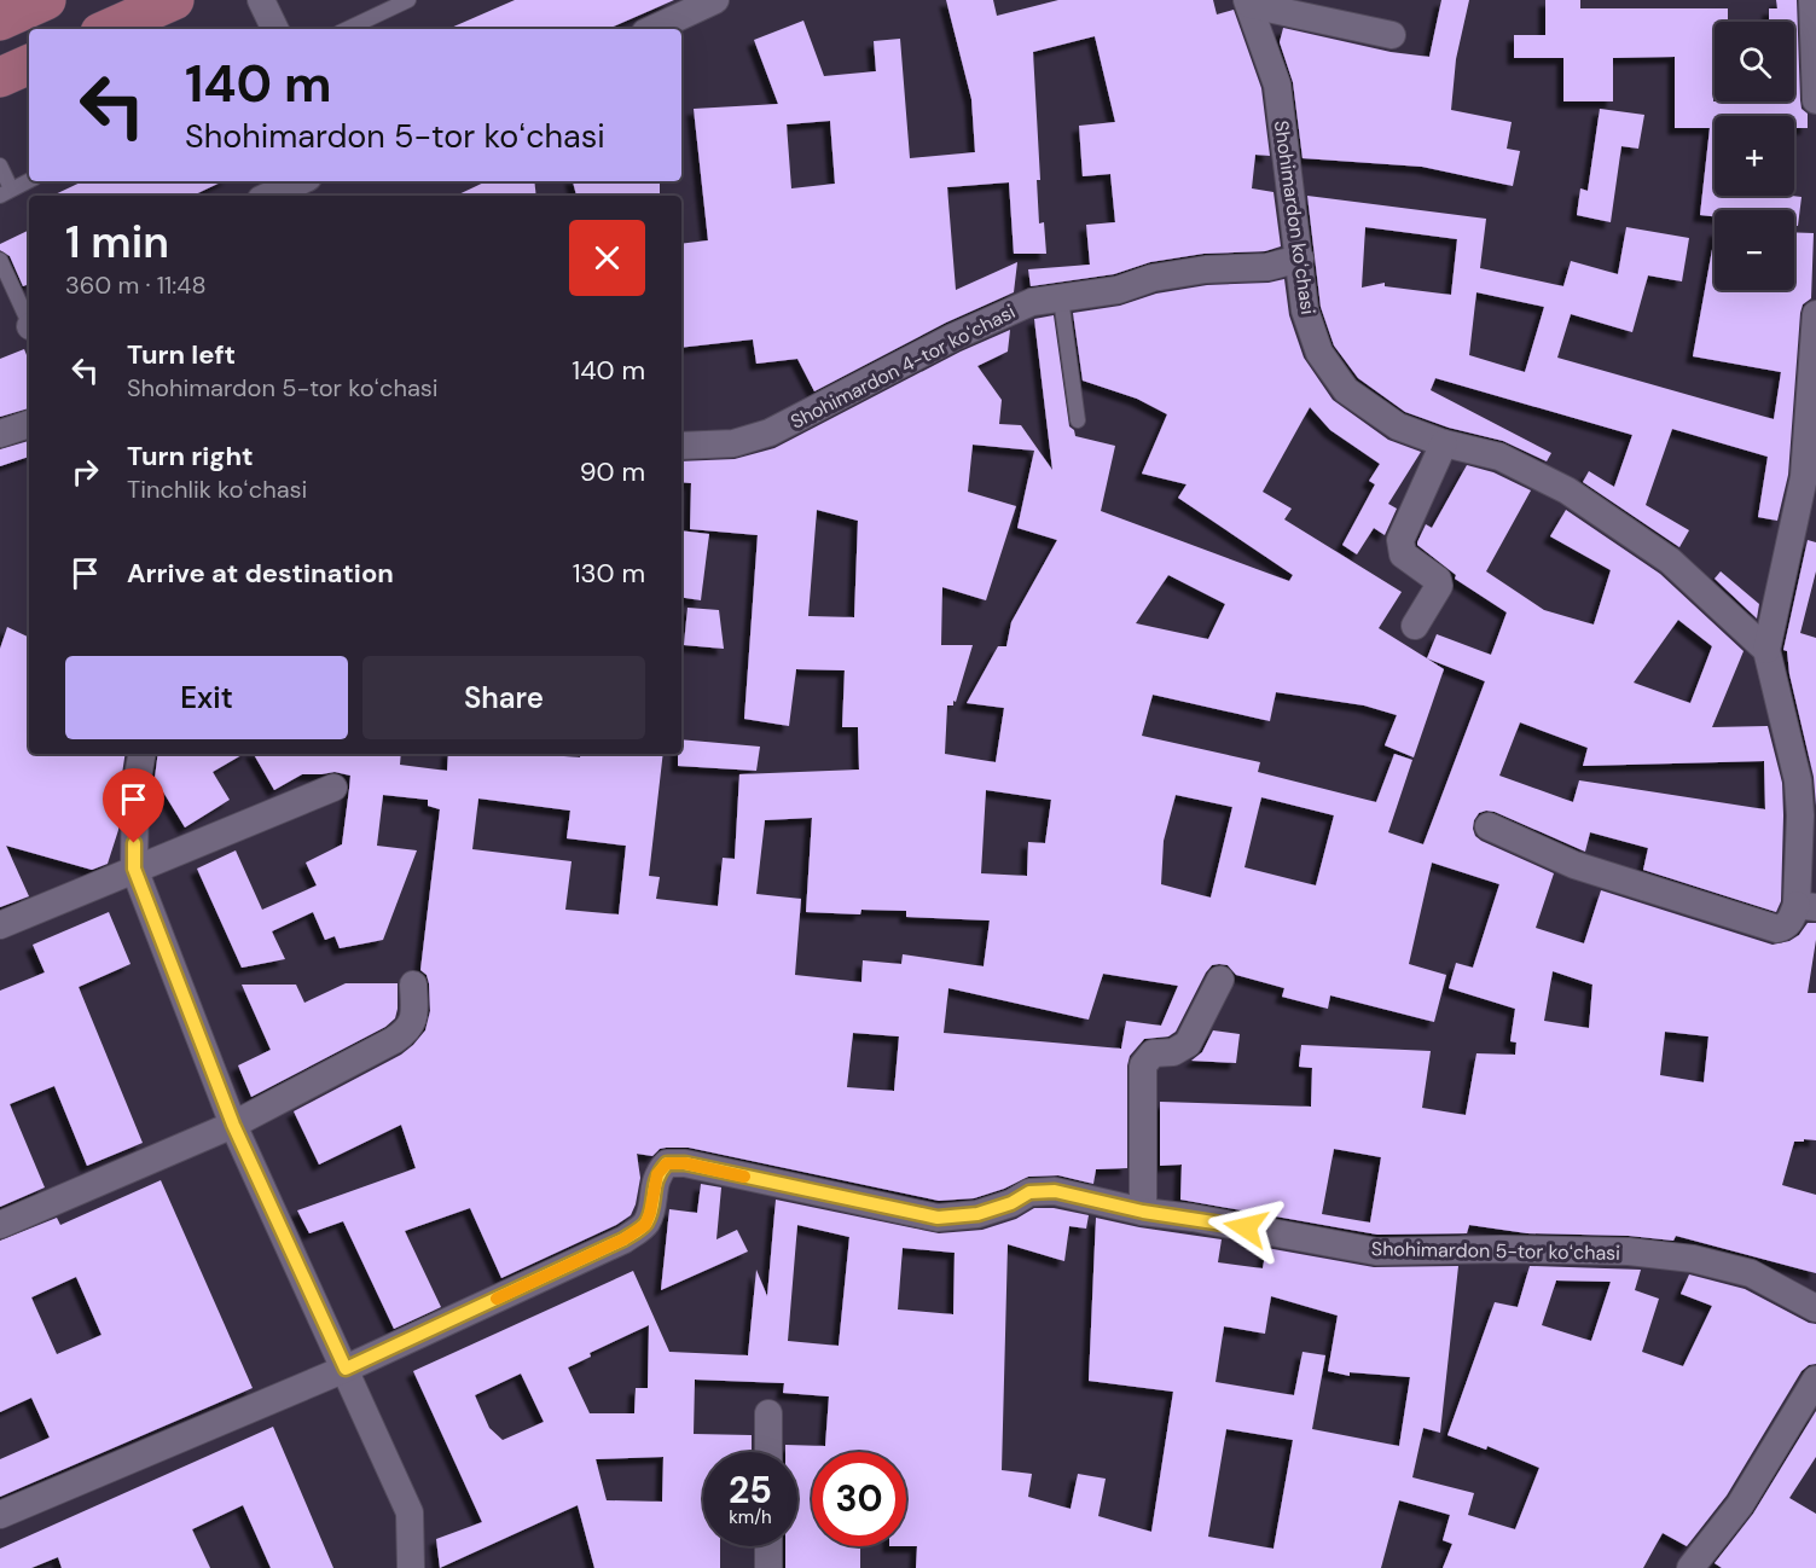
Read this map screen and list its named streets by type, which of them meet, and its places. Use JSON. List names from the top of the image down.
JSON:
{
  "streets": {
    "street": ["Shohimardon koʻchasi", "Shohimardon 4-tor koʻchasi", "Shohimardon 5-tor koʻchasi"]
  },
  "crossings": [
    ["Shohimardon koʻchasi", "Shohimardon 4-tor koʻchasi"]
  ],
  "page": {
    "map_buttons": ["+", "−"],
    "turn": ["140 m", "Shohimardon 5-tor koʻchasi"],
    "heading": ["1 min", "360 m · 11:48"],
    "list": [
      {
        "name": "Turn left",
        "note": "Shohimardon 5-tor koʻchasi",
        "value": "140 m"
      },
      {
        "name": "Turn right",
        "note": "Tinchlik koʻchasi",
        "value": "90 m"
      },
      {
        "name": "Arrive at destination",
        "value": "130 m"
      }
    ],
    "buttons": ["Exit", "Share"],
    "speed": "25 km/h",
    "limit": "30"
  }
}
